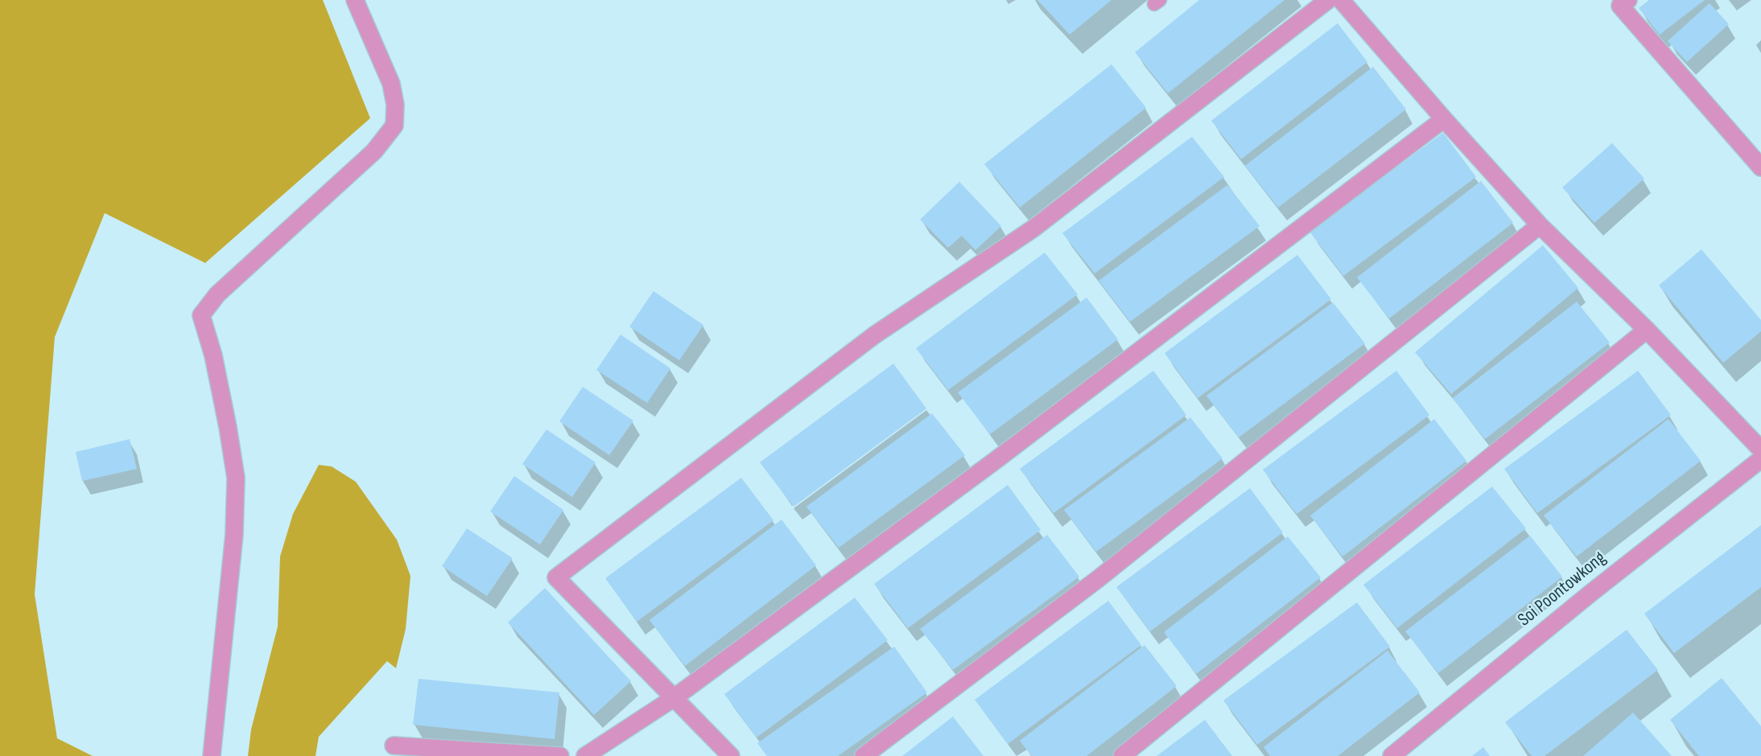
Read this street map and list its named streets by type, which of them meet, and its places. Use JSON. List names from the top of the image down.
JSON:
{
  "streets": {
    "street": ["Soi Poontowkong"]
  }
}
